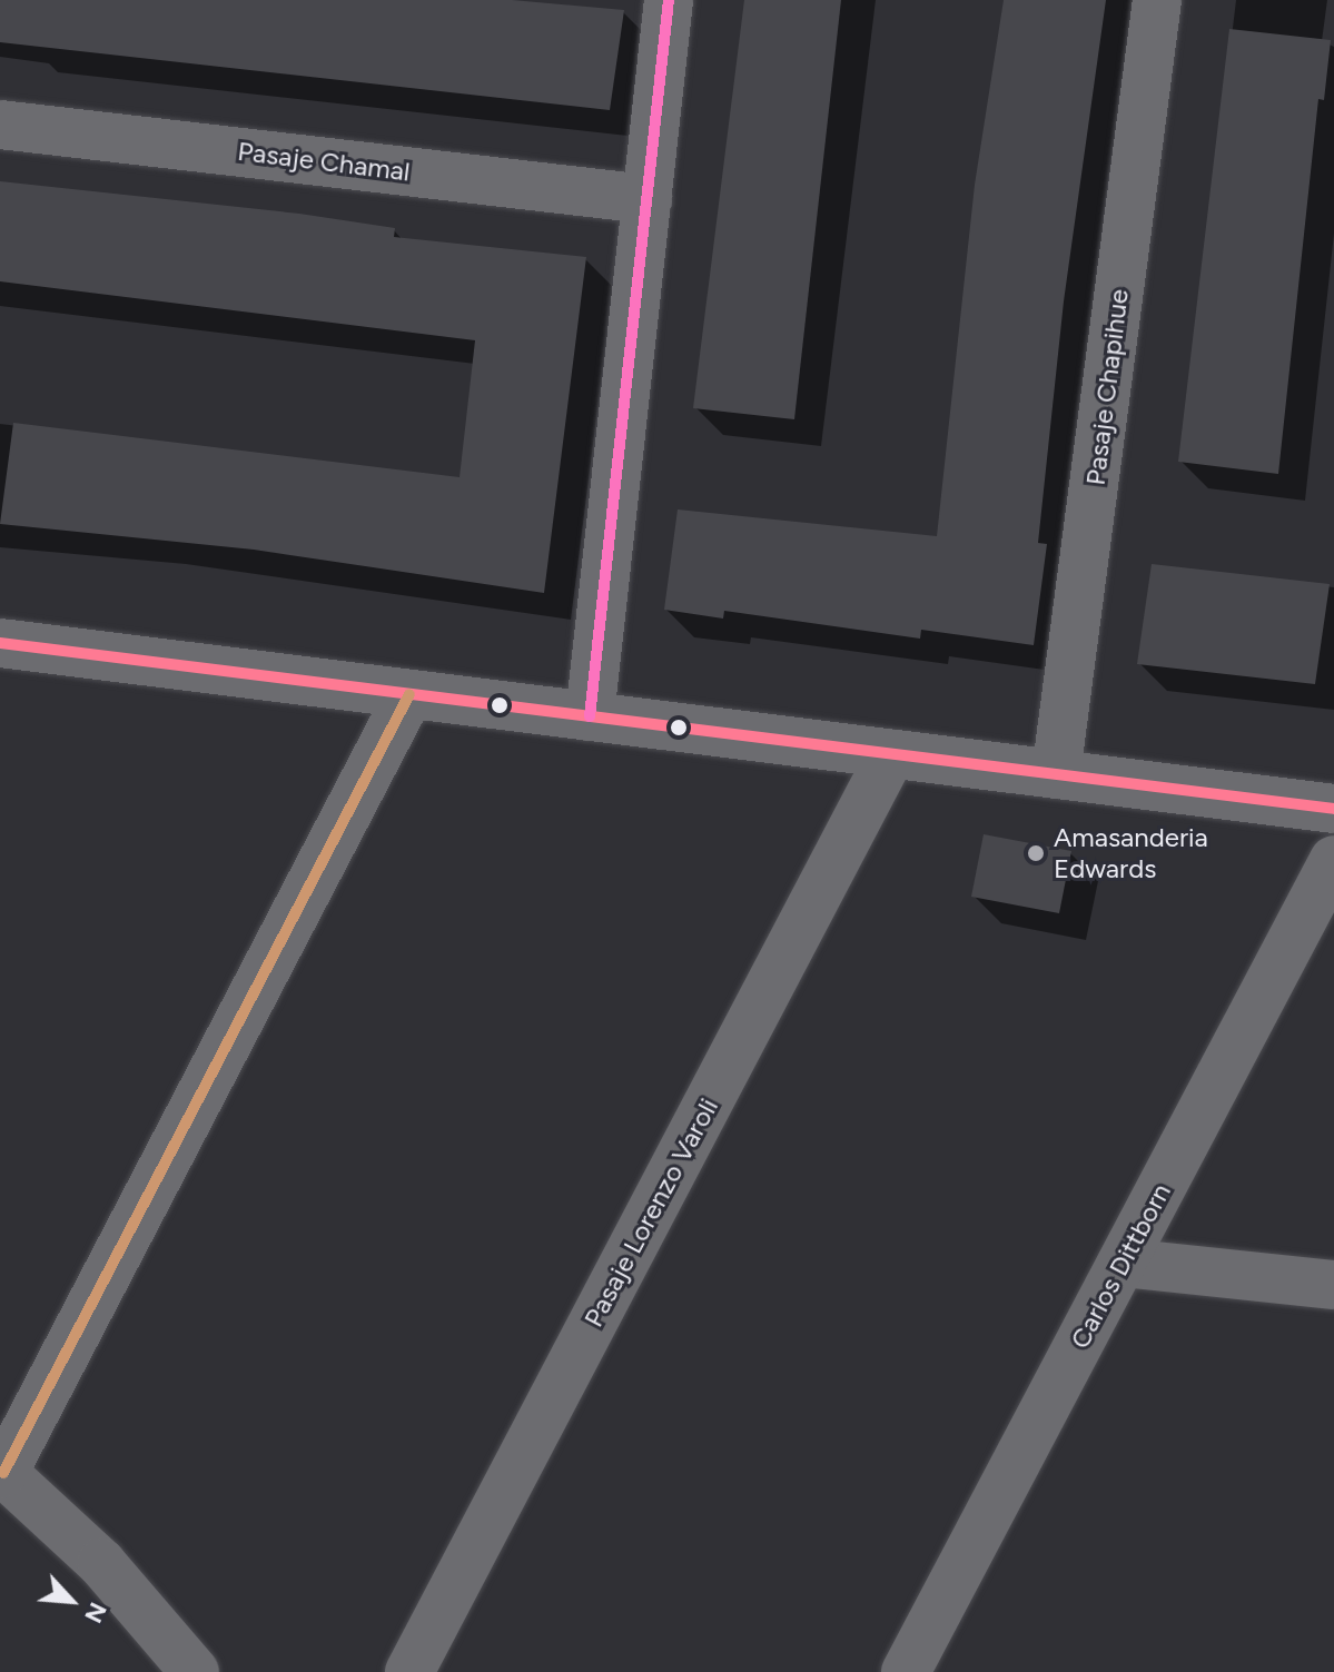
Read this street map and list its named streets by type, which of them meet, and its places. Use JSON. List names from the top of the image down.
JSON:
{
  "streets": {
    "street": [
      "Pasaje Chamal",
      "Pasaje Chapihue",
      "Pasaje Lorenzo Varoli",
      "Carlos Dittborn"
    ]
  },
  "places": ["Amasanderia Edwards"],
  "north": "bottom right"
}
